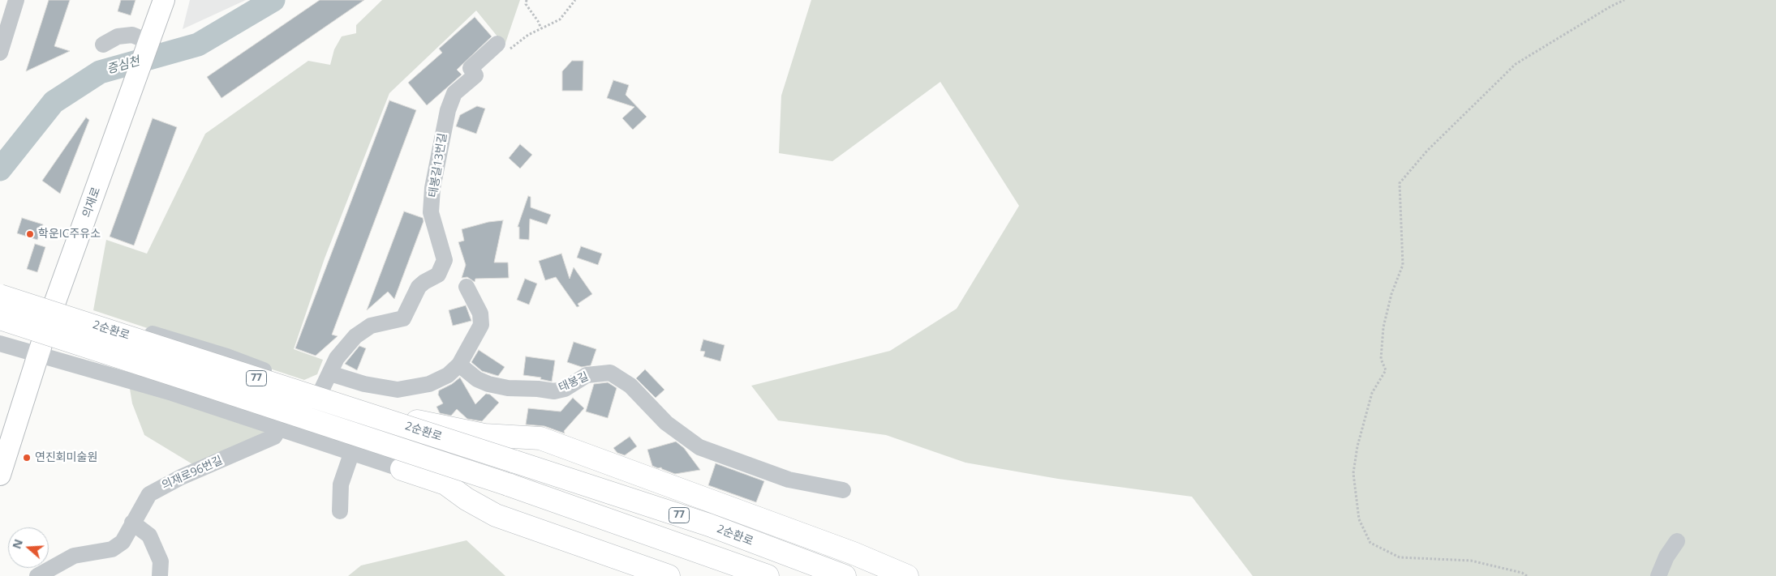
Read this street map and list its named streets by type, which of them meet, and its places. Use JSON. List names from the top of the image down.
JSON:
{
  "streets": {
    "highway": ["2순환로", "77"],
    "main road": ["의재로"],
    "street": ["태봉길13번길", "태봉길", "의재로96번길"]
  },
  "water": ["증심천"],
  "places": ["학운IC주유소", "연진회미술원"],
  "north": "left"
}
